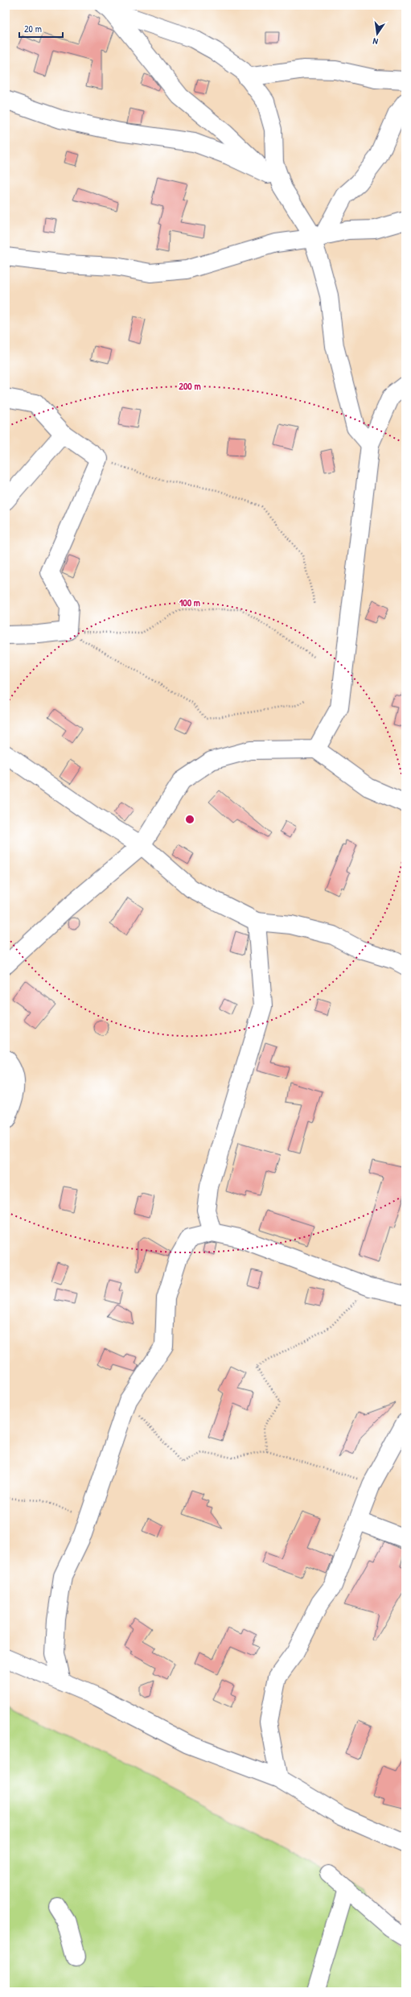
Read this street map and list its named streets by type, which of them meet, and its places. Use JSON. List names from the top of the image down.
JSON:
{
  "scale_bar": "20 m",
  "north": "bottom",
  "rings": ["200 m", "100 m"]
}
